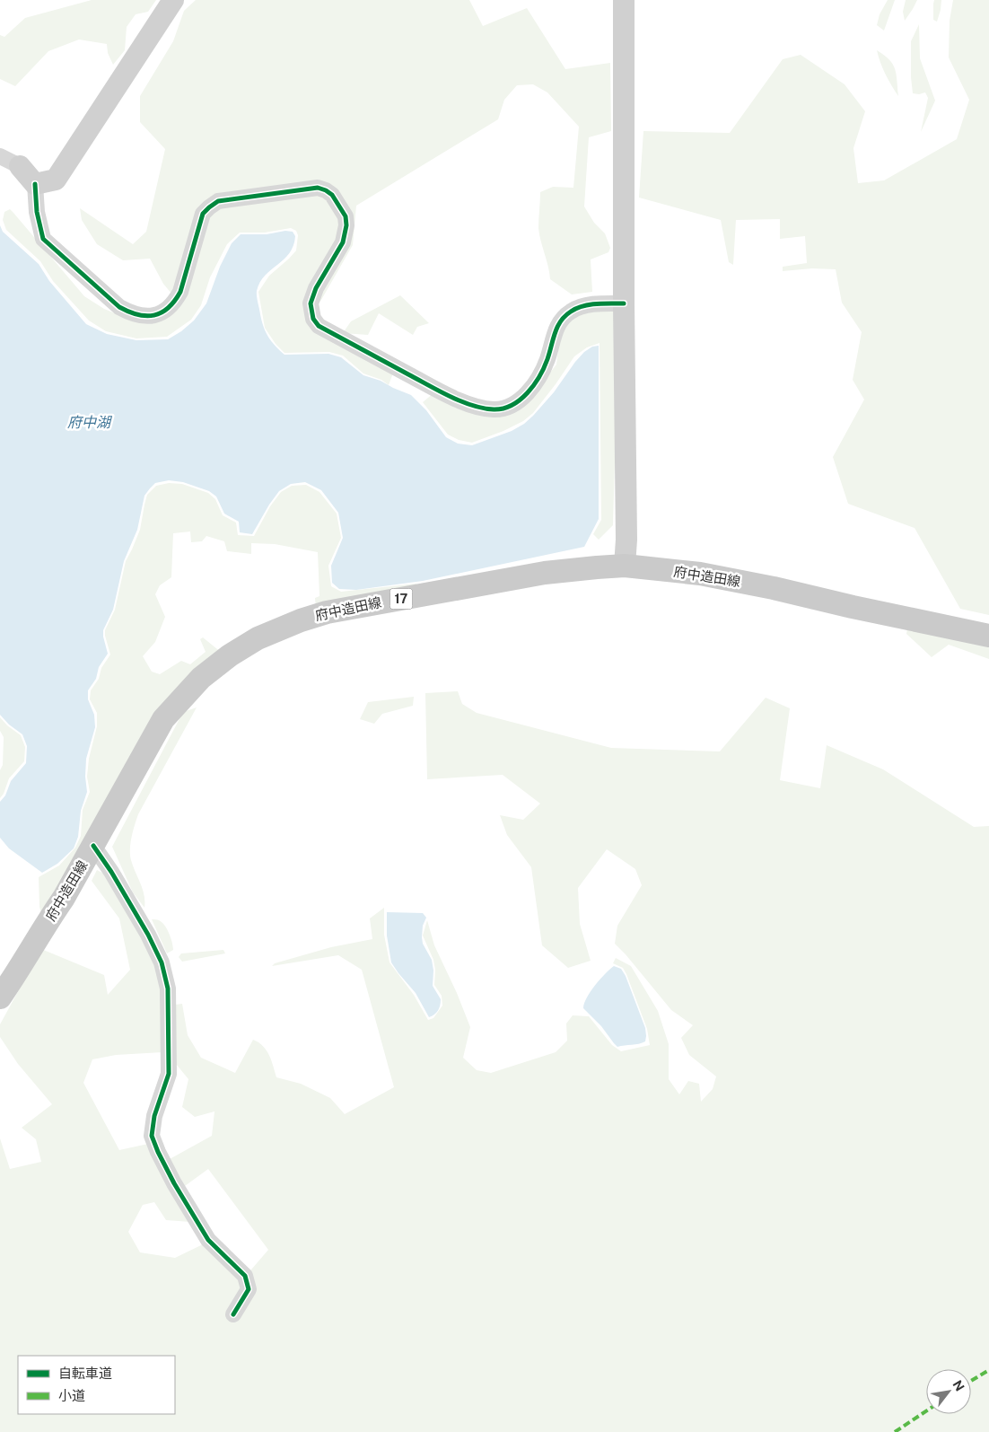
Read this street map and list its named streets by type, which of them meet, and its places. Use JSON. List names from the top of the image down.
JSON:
{
  "streets": {
    "main road": ["府中造田線", "17"]
  },
  "water": ["府中湖"],
  "legend": ["自転車道", "小道"],
  "north": "top right"
}
